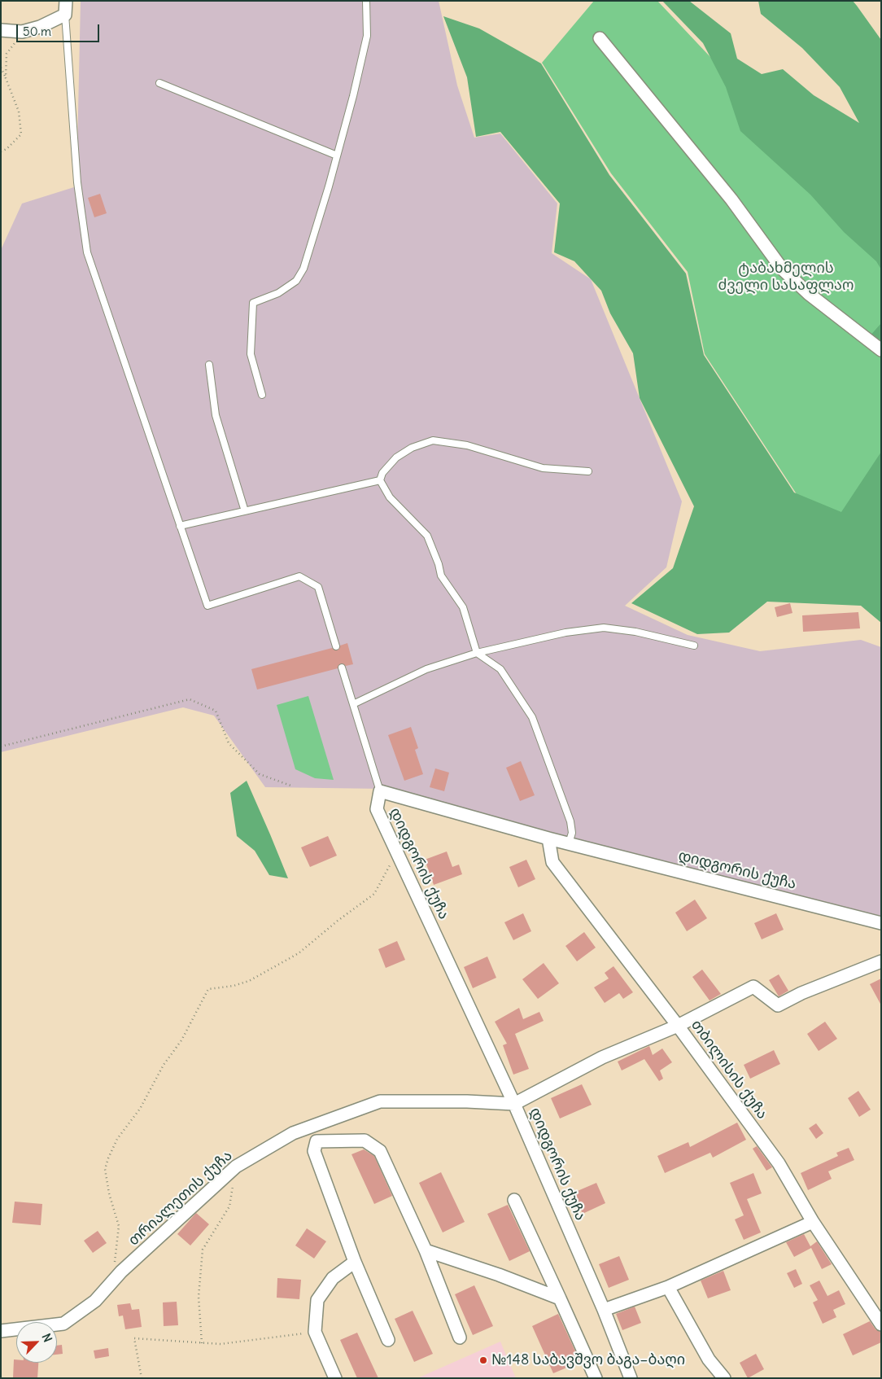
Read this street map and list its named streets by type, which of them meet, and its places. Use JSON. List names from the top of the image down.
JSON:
{
  "streets": {
    "street": ["დიდგორის ქუჩა", "თბილისის ქუჩა", "თრიალეთის ქუჩა"]
  },
  "crossings": [
    ["დიდგორის ქუჩა", "თბილისის ქუჩა"],
    ["დიდგორის ქუჩა", "თრიალეთის ქუჩა"]
  ],
  "parks": ["ტაბახმელის ძველი სასაფლაო"],
  "places": ["№148 საბავშვო ბაგა–ბაღი"],
  "scale_bar": "50 m",
  "north": "top right"
}
